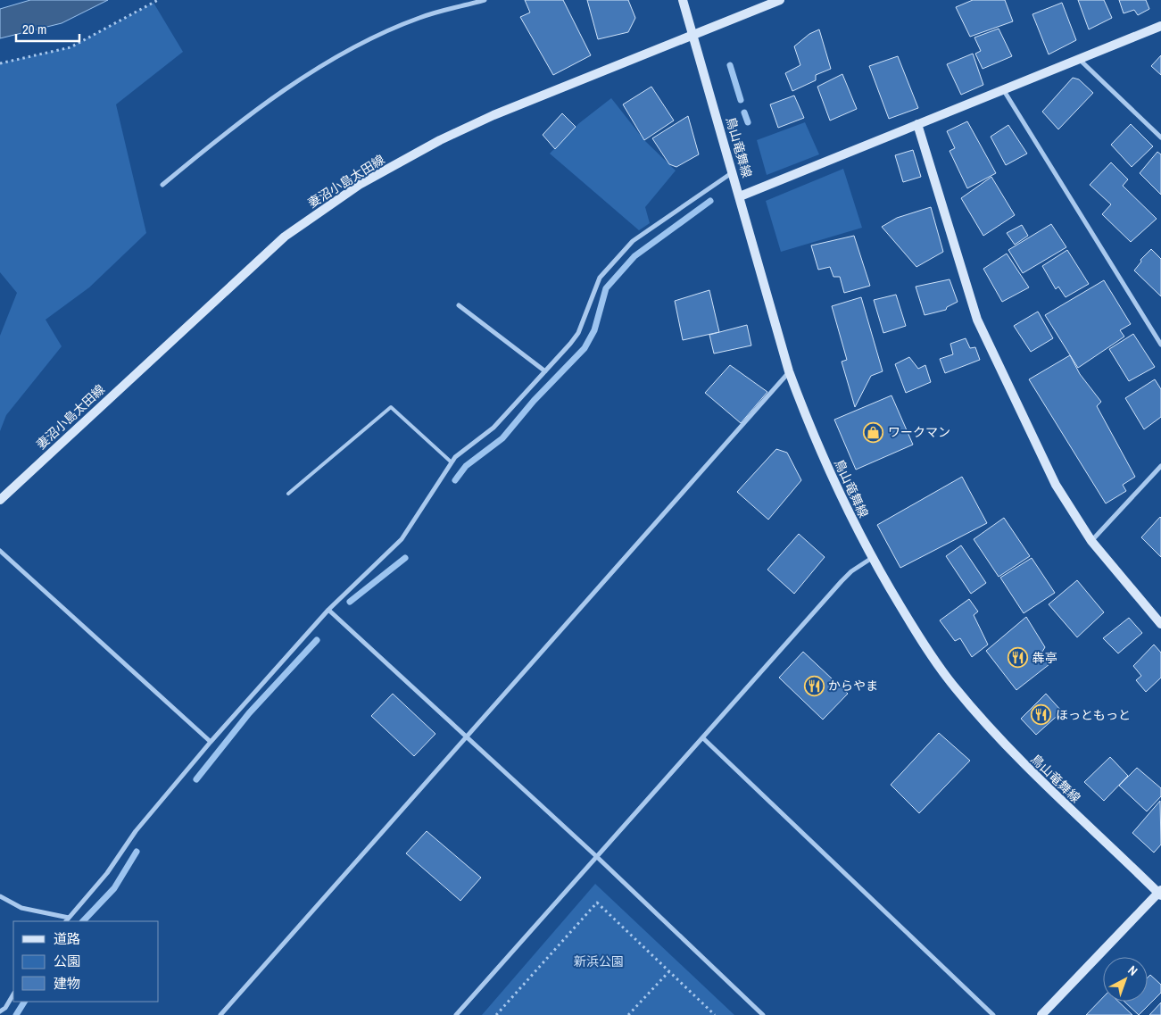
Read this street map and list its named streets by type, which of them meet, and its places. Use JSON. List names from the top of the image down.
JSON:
{
  "streets": {
    "main road": ["鳥山竜舞線", "妻沼小島太田線"]
  },
  "crossings": [
    ["鳥山竜舞線", "妻沼小島太田線"]
  ],
  "parks": ["新浜公園"],
  "places": {
    "shop": ["ワークマン"],
    "restaurant": ["犇亭", "からやま", "ほっともっと"]
  },
  "legend": ["道路", "公園", "建物"],
  "scale_bar": "20 m",
  "north": "top right"
}
